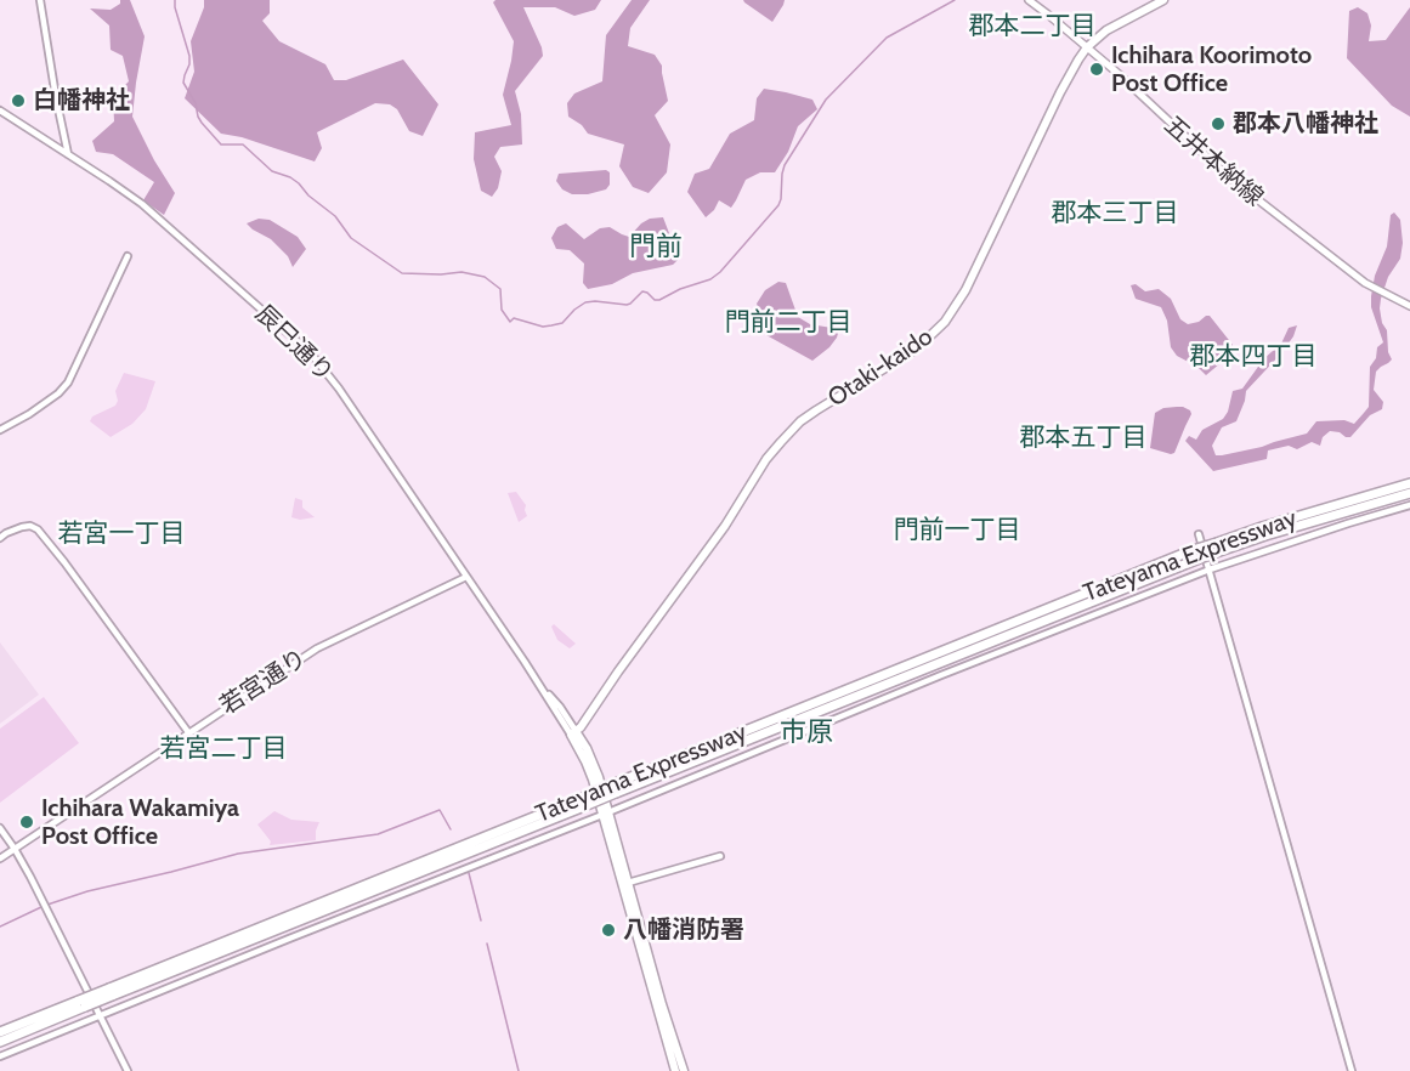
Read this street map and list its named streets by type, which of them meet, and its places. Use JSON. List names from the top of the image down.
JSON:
{
  "streets": {
    "highway": ["Otaki-kaido", "Tateyama Expressway"],
    "main road": ["五井本納線"],
    "street": ["辰巳通り", "若宮通り"]
  },
  "crossings": [
    ["五井本納線", "Otaki-kaido"],
    ["辰巳通り", "Otaki-kaido"],
    ["辰巳通り", "若宮通り"]
  ],
  "districts": [
    "郡本二丁目",
    "郡本三丁目",
    "門前",
    "門前二丁目",
    "郡本四丁目",
    "郡本五丁目",
    "門前一丁目",
    "若宮一丁目",
    "市原",
    "若宮二丁目"
  ],
  "places": [
    "Ichihara Koorimoto Post Office",
    "白幡神社",
    "郡本八幡神社",
    "Ichihara Wakamiya Post Office",
    "八幡消防署"
  ]
}
